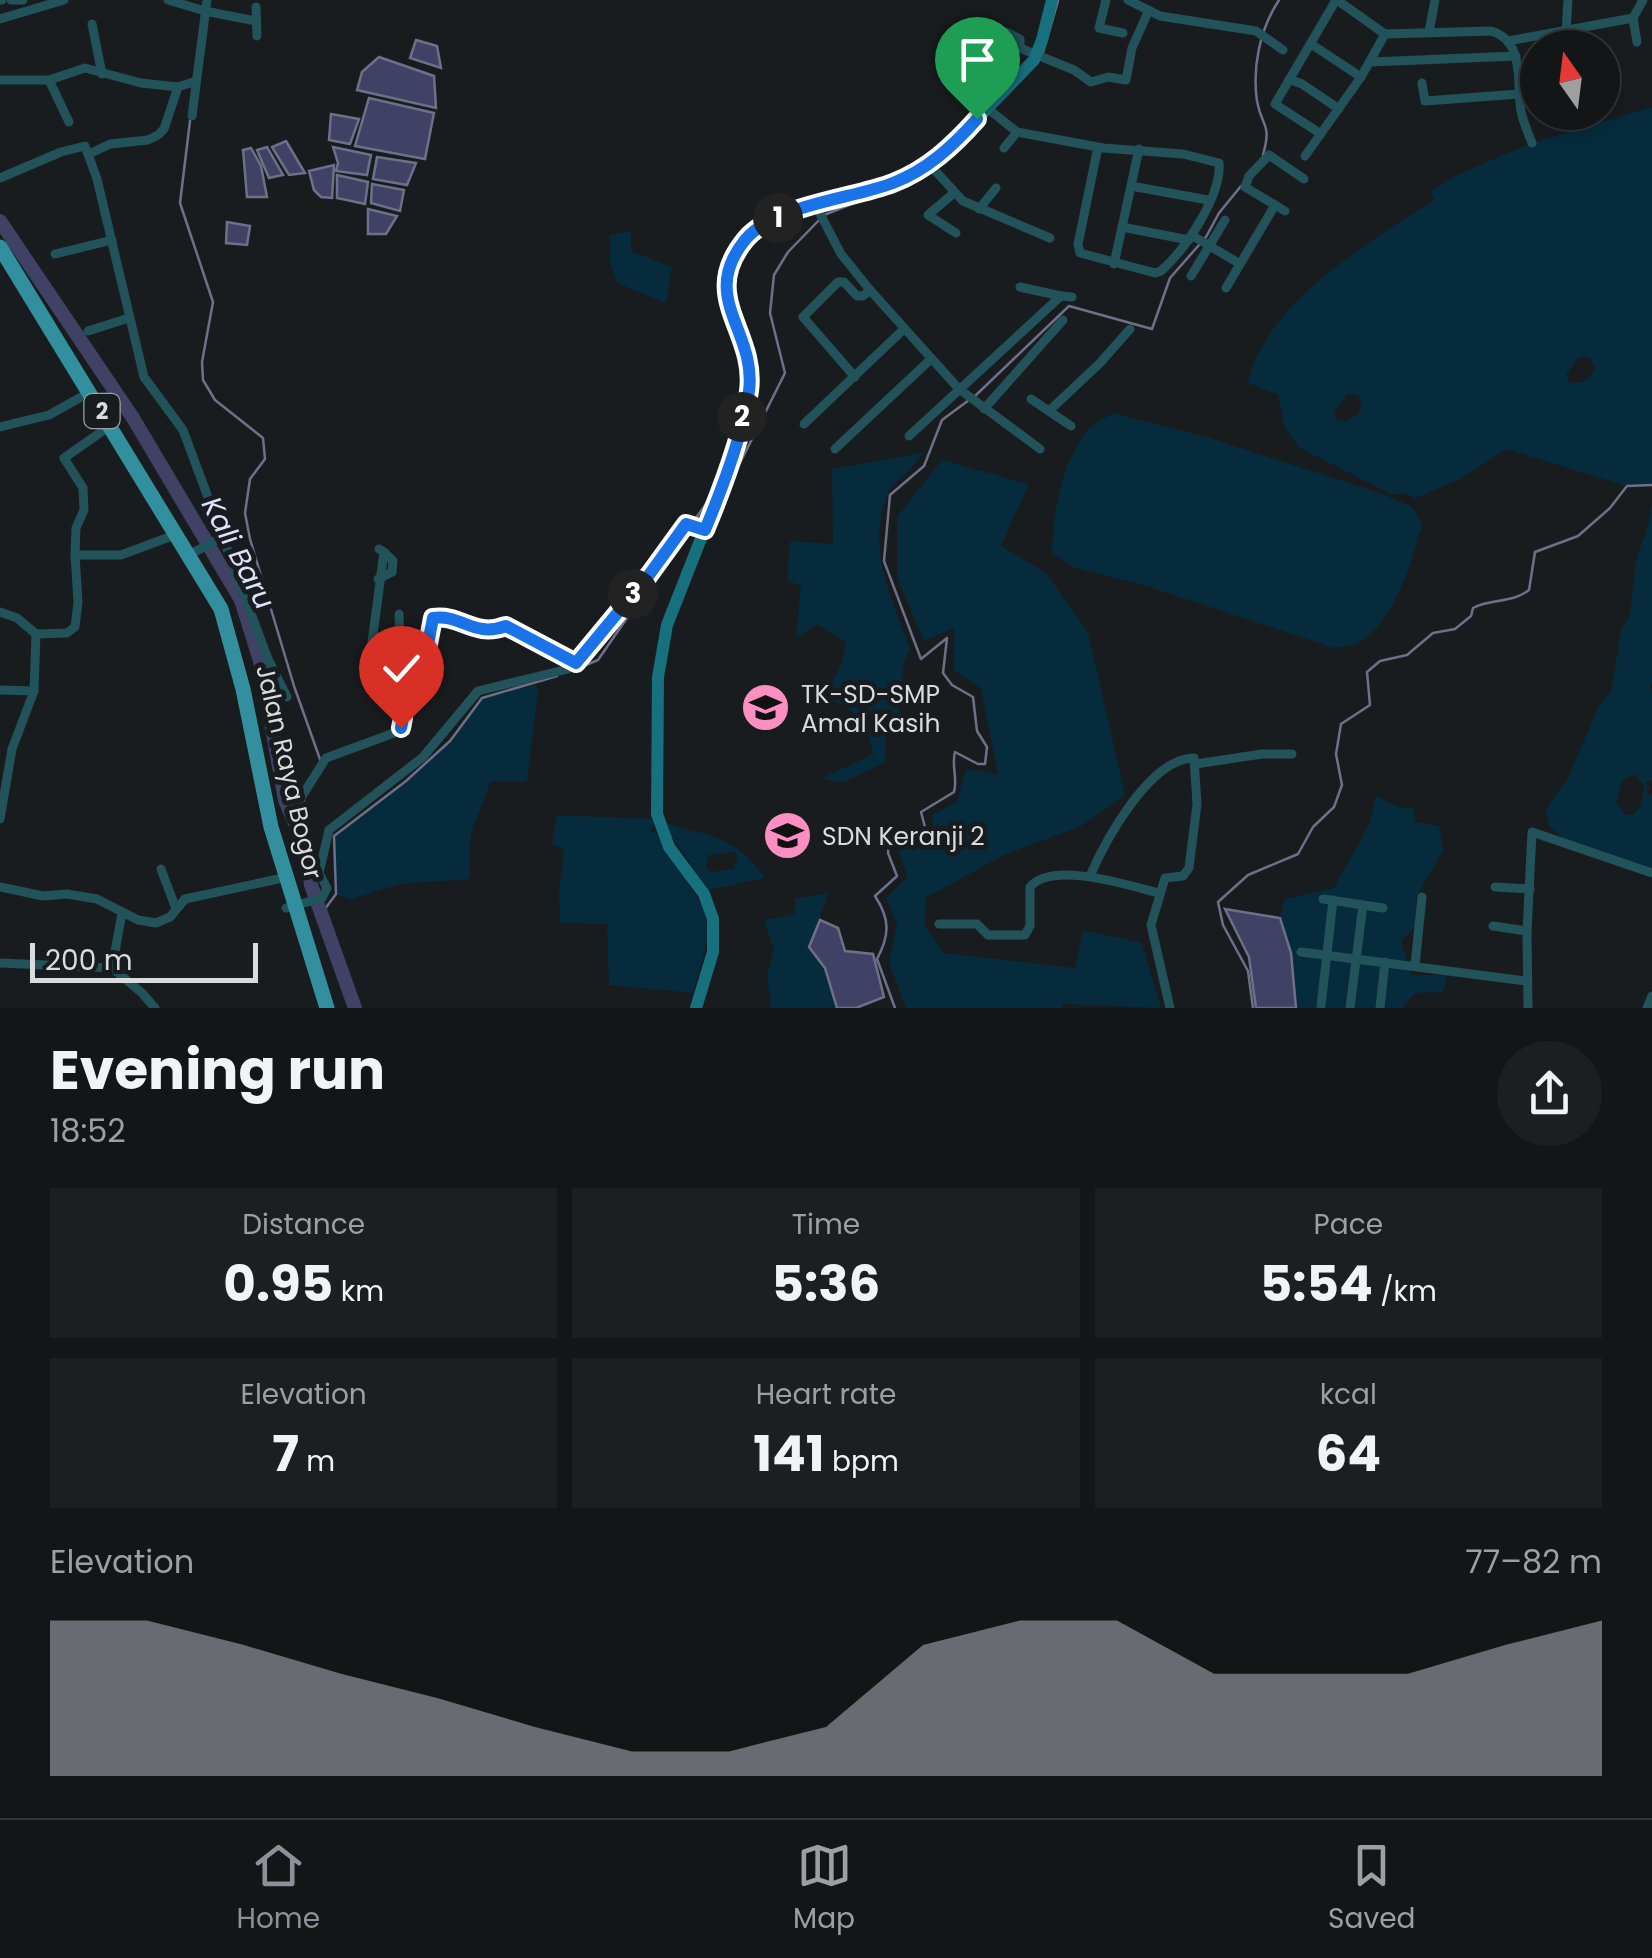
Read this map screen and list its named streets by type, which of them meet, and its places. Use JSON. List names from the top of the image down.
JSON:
{
  "streets": {
    "highway": ["2", "Jalan Raya Bogor"]
  },
  "water": ["Kali Baru"],
  "places": {
    "school or university": ["TK-SD-SMP Amal Kasih", "SDN Keranji 2"]
  },
  "scale_bar": "200 m",
  "north": "top",
  "page": {
    "pins": ["1", "2", "3"],
    "scale": "200 m",
    "heading": ["Evening run", "18:52"],
    "stats": [
      ["Distance", "0.95 km"],
      ["Time", "5:36"],
      ["Pace", "5:54 /km"],
      ["Elevation", "7 m"],
      ["Heart rate", "141 bpm"],
      ["kcal", "64"]
    ],
    "chart": ["Elevation", "77–82 m"],
    "tabs": ["Home", "Map", "Saved"]
  }
}
